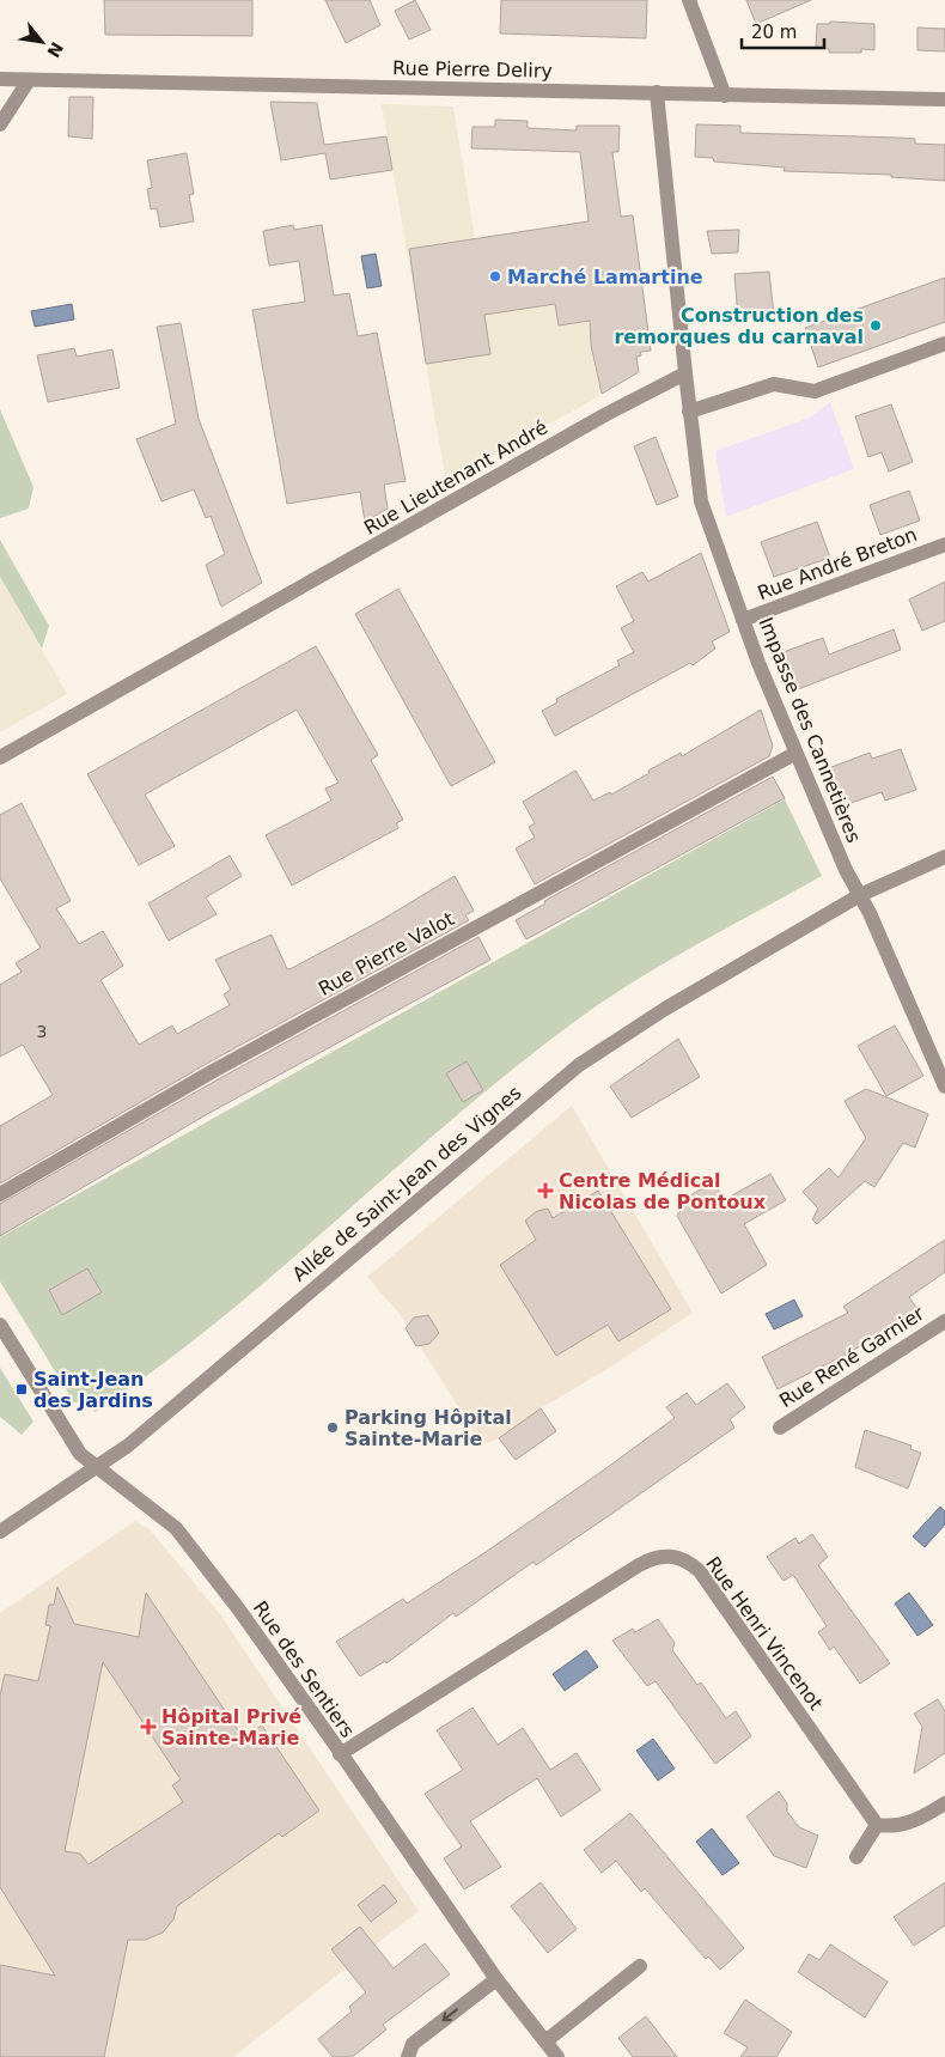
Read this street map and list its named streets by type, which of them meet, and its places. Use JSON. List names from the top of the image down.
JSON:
{
  "streets": {
    "street": [
      "Rue Pierre Deliry",
      "Rue Lieutenant André",
      "Rue André Breton",
      "Impasse des Cannetières",
      "Rue Pierre Valot",
      "Allée de Saint-Jean des Vignes",
      "Rue René Garnier",
      "Rue Henri Vincenot",
      "Rue des Sentiers"
    ]
  },
  "crossings": [
    ["Rue Lieutenant André", "Impasse des Cannetières"],
    ["Rue André Breton", "Impasse des Cannetières"],
    ["Impasse des Cannetières", "Rue Pierre Valot"],
    ["Impasse des Cannetières", "Allée de Saint-Jean des Vignes"],
    ["Allée de Saint-Jean des Vignes", "Rue des Sentiers"],
    ["Rue Henri Vincenot", "Rue des Sentiers"]
  ],
  "places": {
    "other": ["Marché Lamartine", "Construction des remorques du carnaval", "Parking Hôpital Sainte-Marie"],
    "health": ["Centre Médical Nicolas de Pontoux", "Hôpital Privé Sainte-Marie"],
    "transit": ["Saint-Jean des Jardins"]
  },
  "house_numbers": ["3"],
  "scale_bar": "20 m",
  "north": "bottom right"
}
